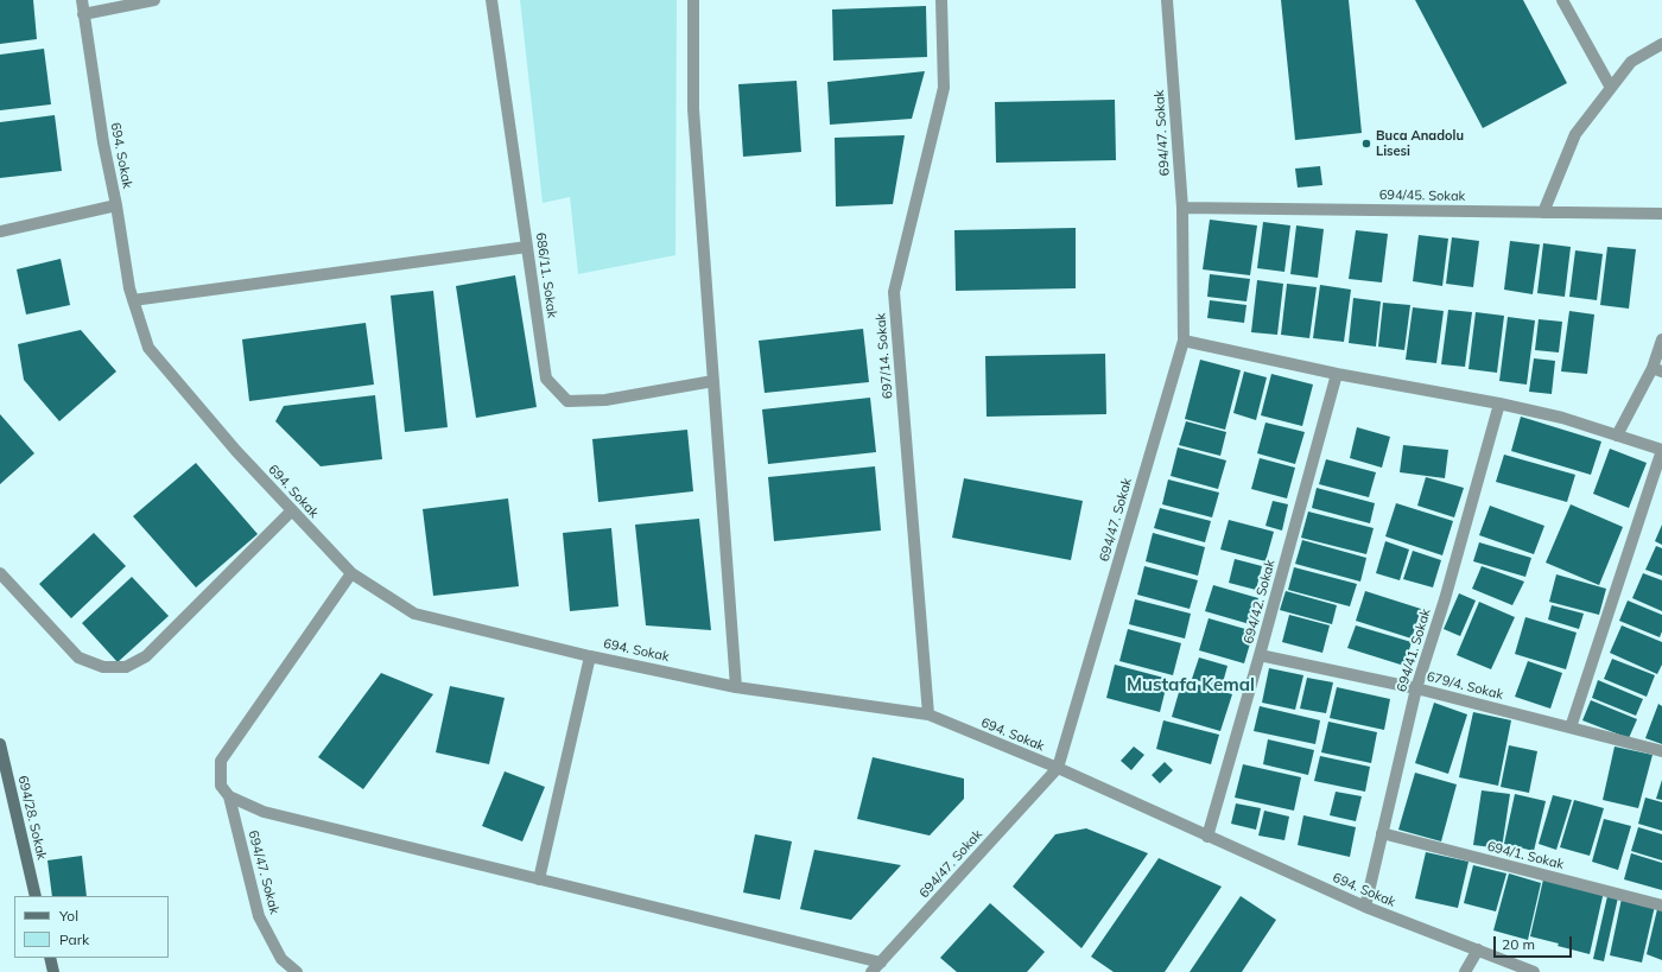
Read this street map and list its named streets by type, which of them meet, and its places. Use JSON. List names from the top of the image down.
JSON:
{
  "streets": {
    "street": [
      "694/47. Sokak",
      "694. Sokak",
      "694/45. Sokak",
      "686/11. Sokak",
      "697/14. Sokak",
      "694/42. Sokak",
      "694/41. Sokak",
      "679/4. Sokak",
      "694/28. Sokak",
      "694/1. Sokak"
    ]
  },
  "crossings": [
    ["694/47. Sokak", "694. Sokak"],
    ["694/47. Sokak", "694/45. Sokak"],
    ["694. Sokak", "697/14. Sokak"],
    ["694. Sokak", "694/42. Sokak"],
    ["694. Sokak", "694/41. Sokak"],
    ["694/42. Sokak", "679/4. Sokak"],
    ["694/41. Sokak", "679/4. Sokak"],
    ["694/41. Sokak", "694/1. Sokak"]
  ],
  "districts": ["Mustafa Kemal"],
  "places": ["Buca Anadolu Lisesi"],
  "legend": ["Yol", "Park"],
  "scale_bar": "20 m"
}
